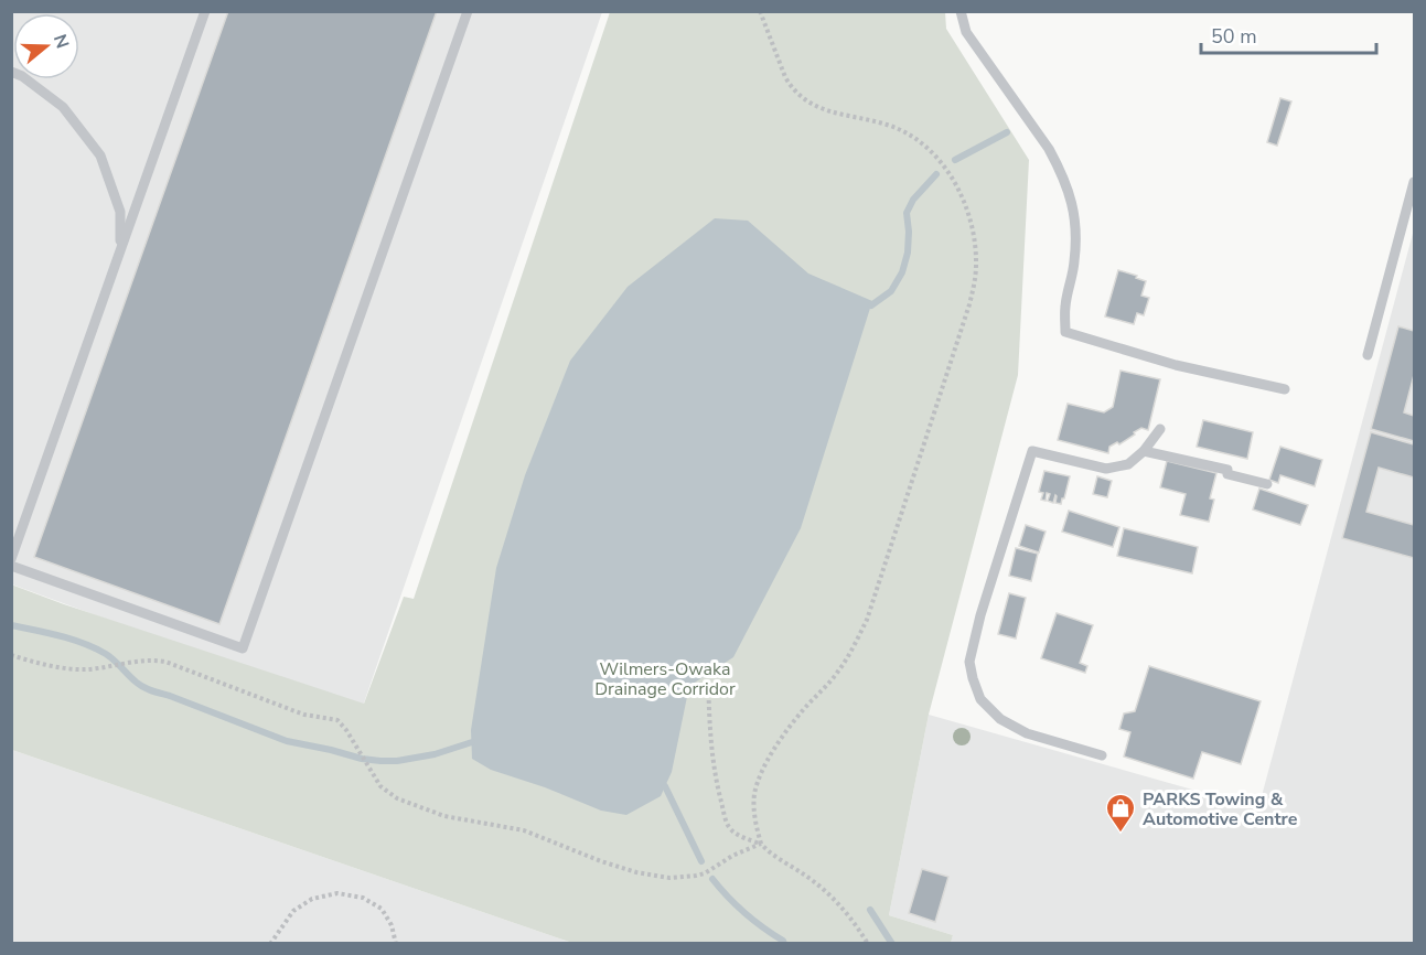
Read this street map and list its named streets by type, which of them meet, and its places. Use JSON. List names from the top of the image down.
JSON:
{
  "parks": ["Wilmers-Owaka Drainage Corridor"],
  "places": {
    "shop": ["PARKS Towing & Automotive Centre"]
  },
  "scale_bar": "50 m",
  "north": "right"
}
